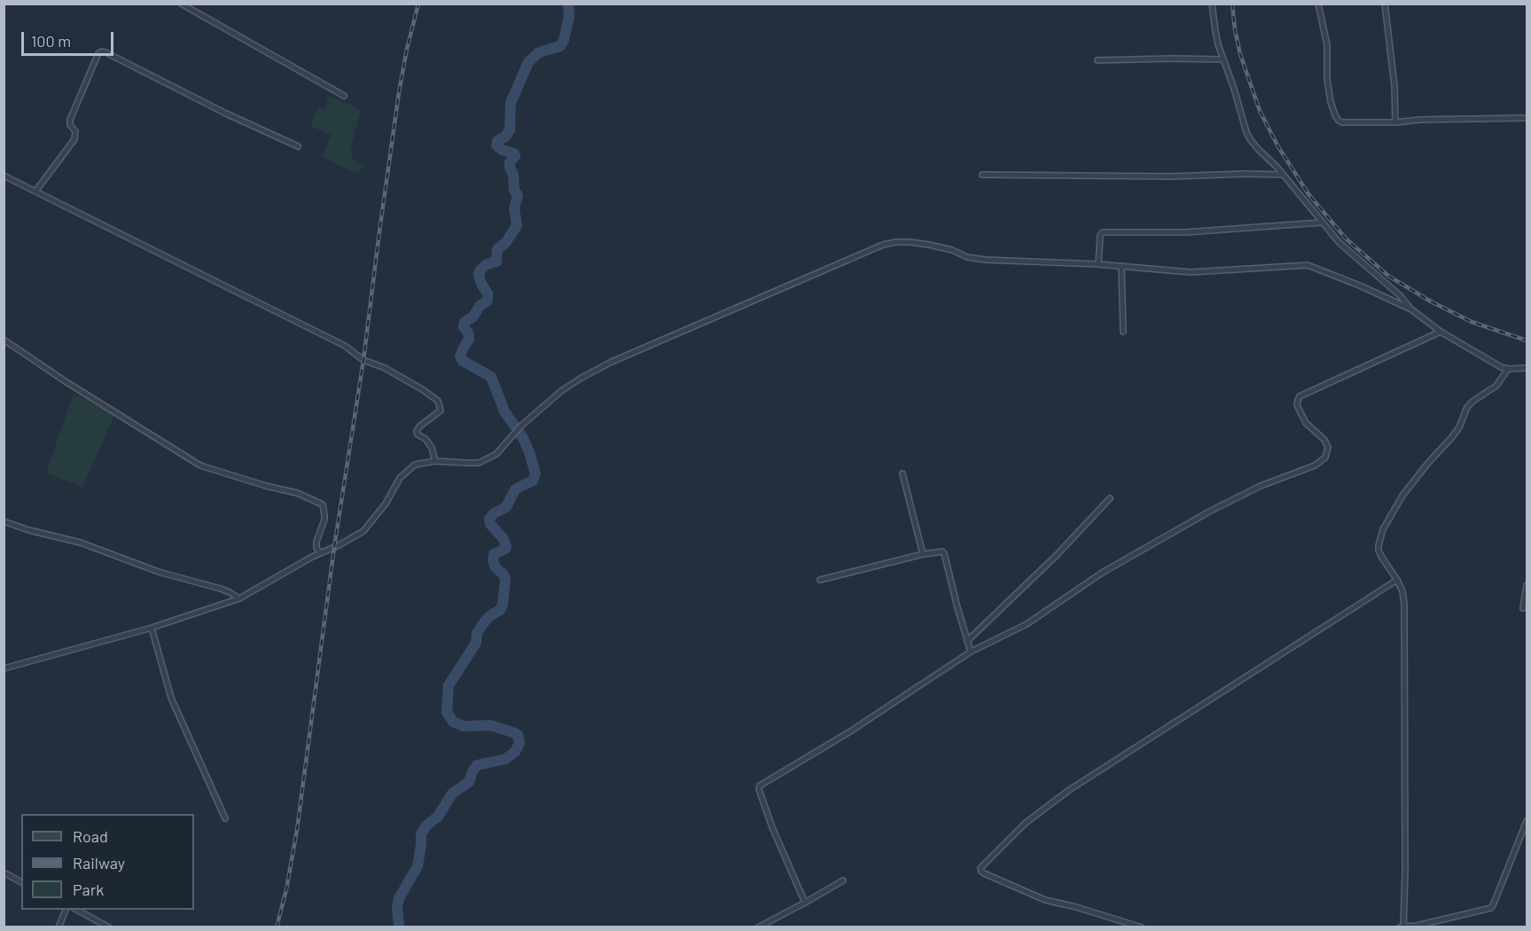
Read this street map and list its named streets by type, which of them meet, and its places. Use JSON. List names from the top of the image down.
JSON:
{
  "legend": ["Road", "Railway", "Park"],
  "scale_bar": "100 m"
}
